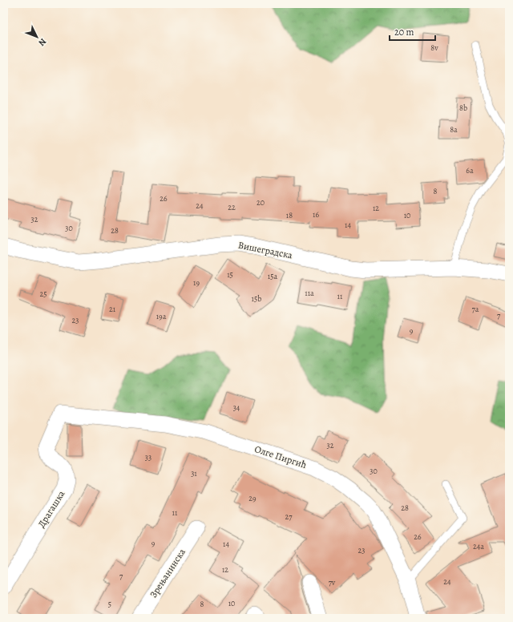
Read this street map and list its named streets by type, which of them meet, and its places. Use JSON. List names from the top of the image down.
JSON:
{
  "streets": {
    "street": [
      "Вишеградска",
      "Олге Пиргић",
      "Драгашка",
      "Зрењанинска"
    ]
  },
  "crossings": [
    ["Олге Пиргић", "Драгашка"]
  ],
  "house_numbers": [
    "8v",
    "8b",
    "8a",
    "6a",
    "8",
    "26",
    "20",
    "24",
    "22",
    "12",
    "16",
    "18",
    "10",
    "32",
    "14",
    "30",
    "28",
    "15",
    "15a",
    "19",
    "11a",
    "25",
    "11",
    "15b",
    "21",
    "7a",
    "7",
    "19a",
    "23",
    "9",
    "34",
    "32",
    "33",
    "30",
    "31",
    "29",
    "28",
    "11",
    "27",
    "26",
    "9",
    "14",
    "24a",
    "23",
    "12",
    "7",
    "24",
    "7v",
    "10",
    "5",
    "8"
  ],
  "scale_bar": "20 m",
  "north": "bottom right"
}
